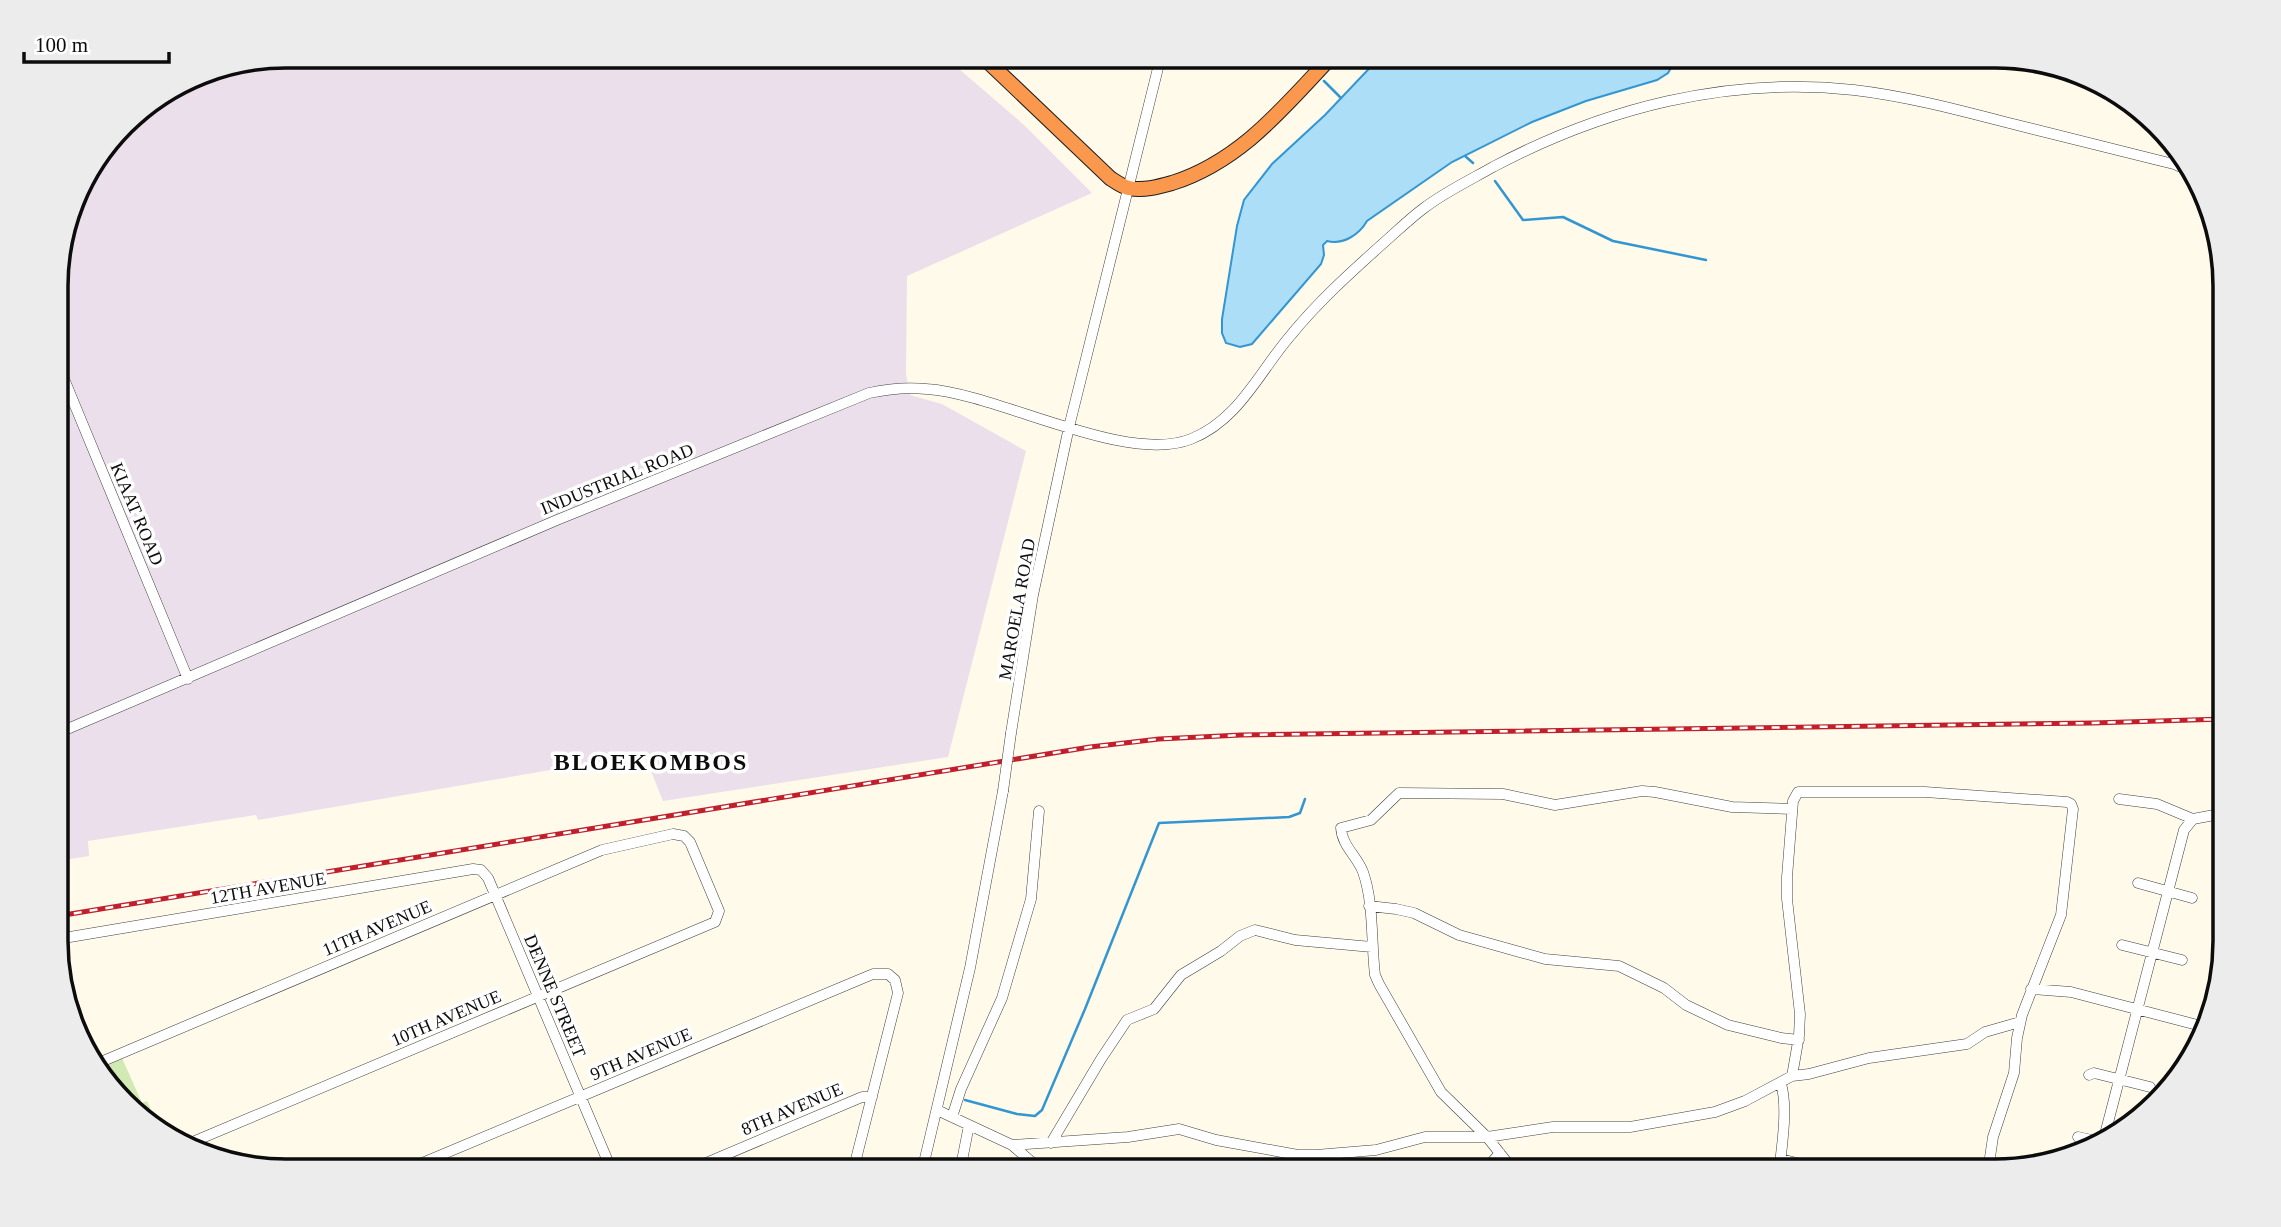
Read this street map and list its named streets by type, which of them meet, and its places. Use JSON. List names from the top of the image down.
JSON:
{
  "streets": {
    "street": [
      "INDUSTRIAL ROAD",
      "KIAAT ROAD",
      "MAROELA ROAD",
      "12TH AVENUE",
      "11TH AVENUE",
      "DENNE STREET",
      "10TH AVENUE",
      "9TH AVENUE",
      "8TH AVENUE"
    ]
  },
  "crossings": [
    ["INDUSTRIAL ROAD", "KIAAT ROAD"],
    ["INDUSTRIAL ROAD", "MAROELA ROAD"],
    ["12TH AVENUE", "DENNE STREET"],
    ["11TH AVENUE", "DENNE STREET"],
    ["11TH AVENUE", "10TH AVENUE"],
    ["DENNE STREET", "10TH AVENUE"],
    ["DENNE STREET", "9TH AVENUE"],
    ["9TH AVENUE", "8TH AVENUE"]
  ],
  "districts": ["BLOEKOMBOS"],
  "scale_bar": "100 m"
}
